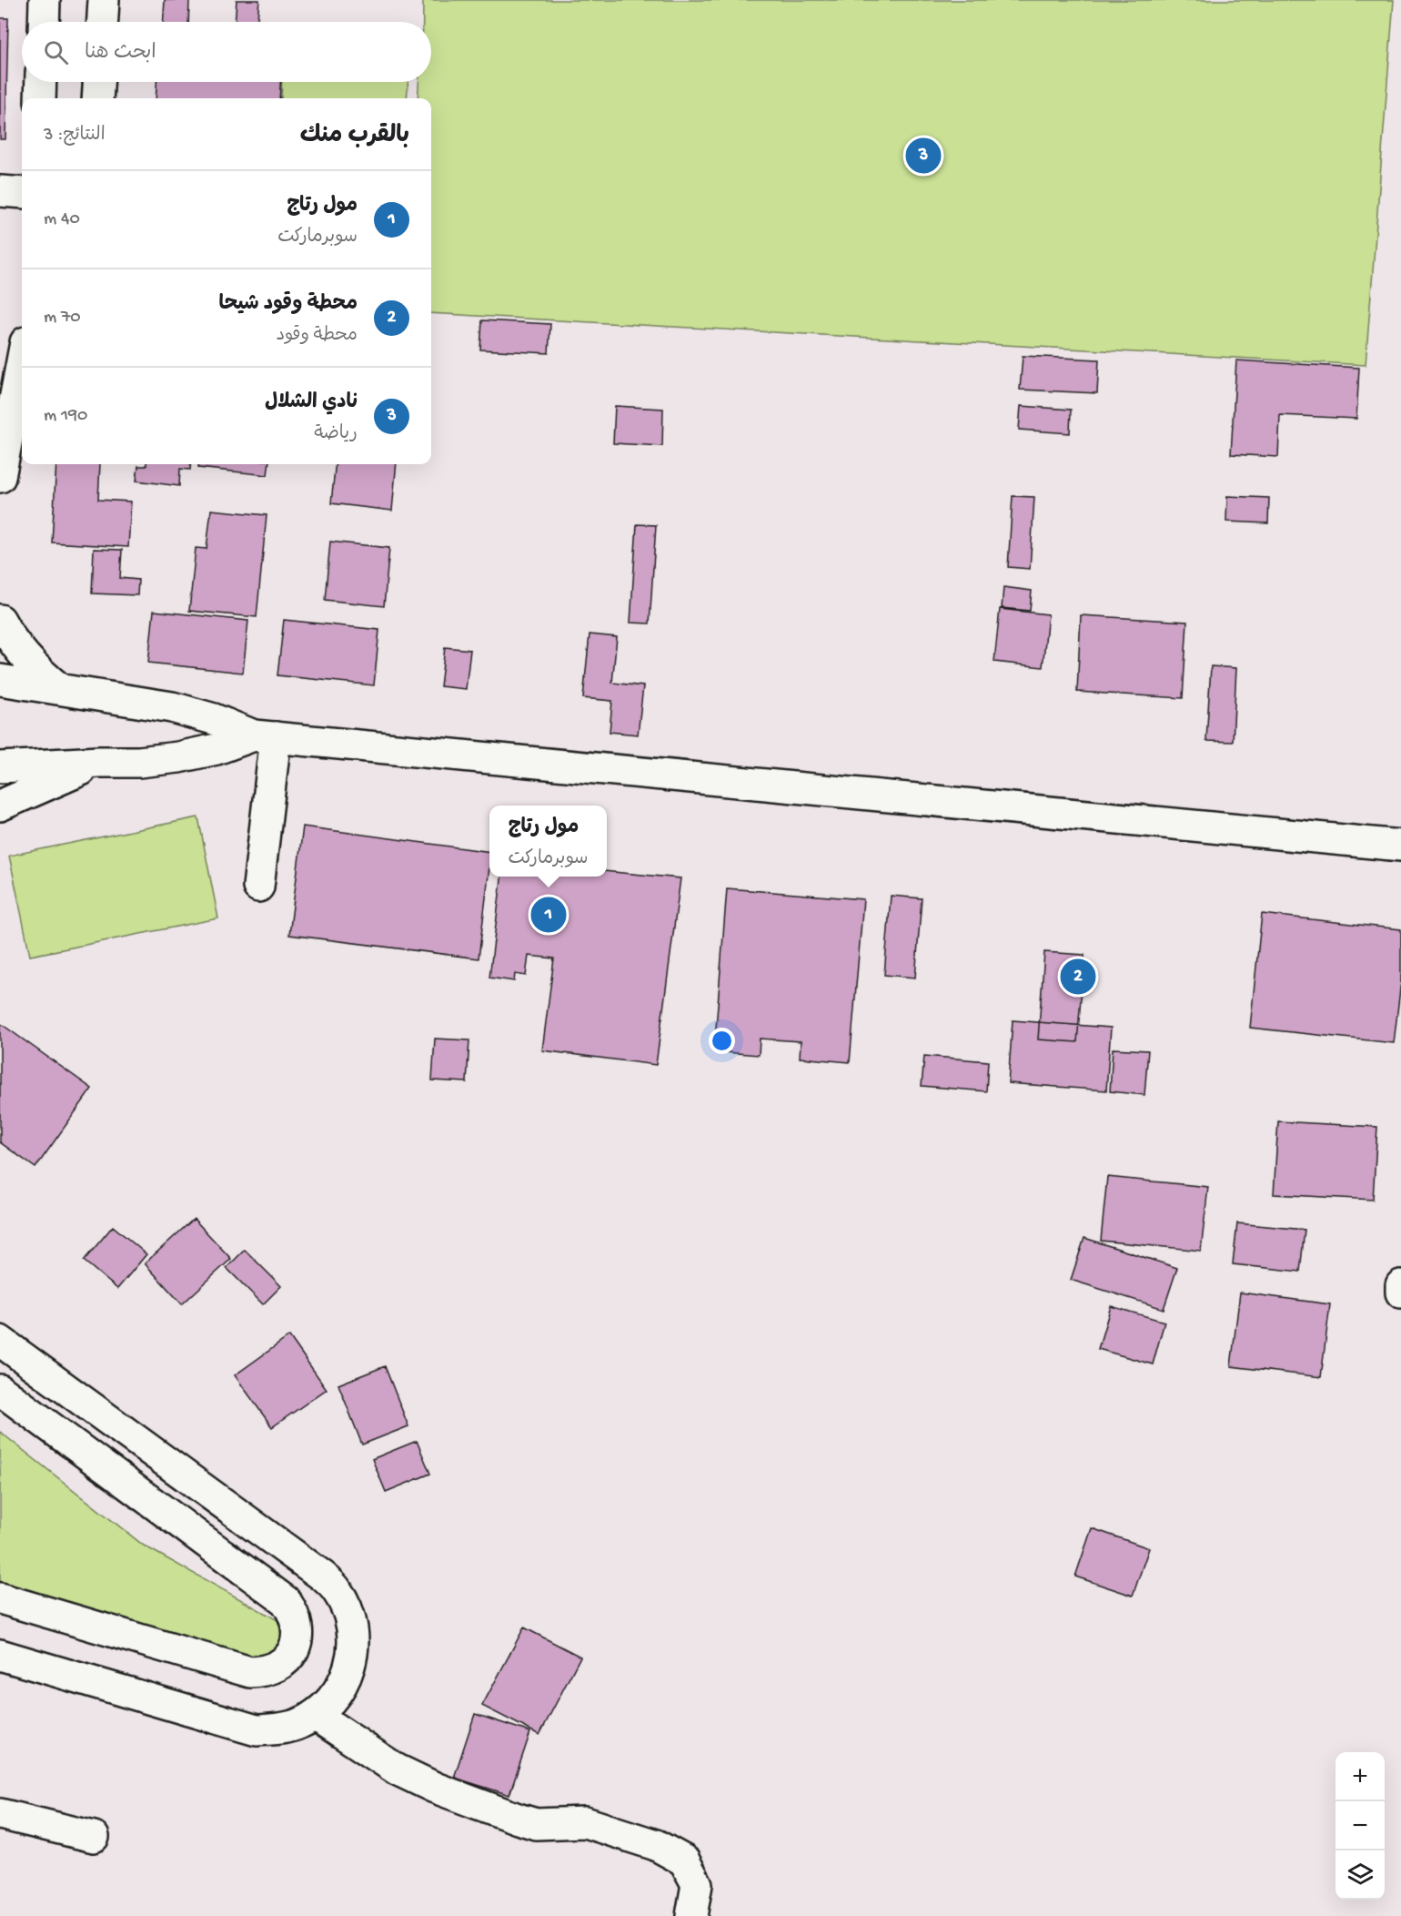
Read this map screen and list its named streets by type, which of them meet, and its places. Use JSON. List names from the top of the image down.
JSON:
{
  "page": {
    "search": "ابحث هنا",
    "heading": ["بالقرب منك", "النتائج: 3"],
    "pins": ["3", "1", "2"],
    "list": [
      {
        "mark": "1",
        "name": "مول رتاج",
        "note": "سوبرماركت",
        "value": "40 m"
      },
      {
        "mark": "2",
        "name": "محطة وقود شيحا",
        "note": "محطة وقود",
        "value": "70 m"
      },
      {
        "mark": "3",
        "name": "نادي الشلال",
        "note": "رياضة",
        "value": "190 m"
      }
    ],
    "popup": ["مول رتاج", "سوبرماركت"],
    "map_buttons": ["+", "−"]
  }
}
